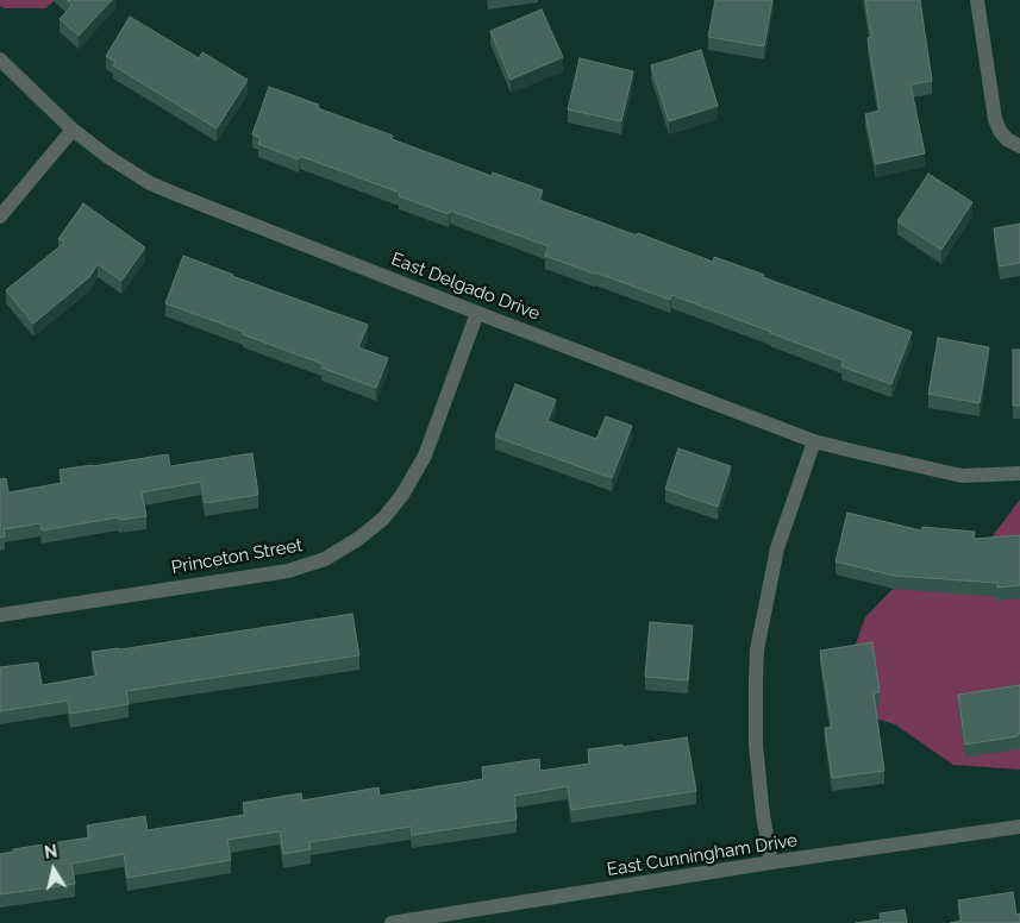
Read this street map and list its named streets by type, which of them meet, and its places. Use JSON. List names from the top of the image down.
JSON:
{
  "streets": {
    "street": ["East Delgado Drive", "Princeton Street", "East Cunningham Drive"]
  },
  "crossings": [
    ["East Delgado Drive", "Princeton Street"]
  ],
  "north": "top"
}
